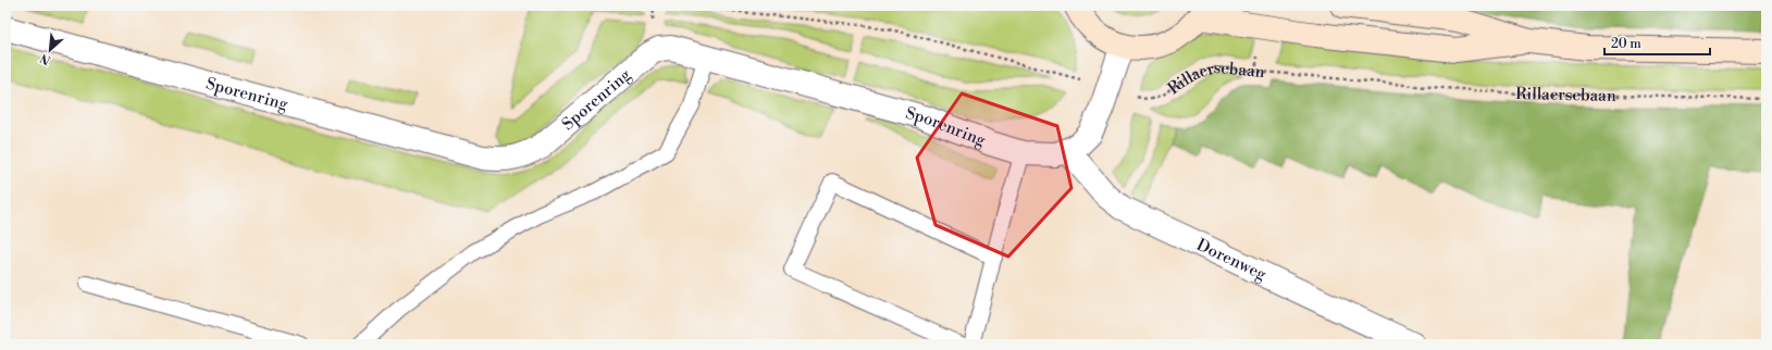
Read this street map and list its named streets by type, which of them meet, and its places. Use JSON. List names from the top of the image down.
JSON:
{
  "streets": {
    "street": ["Sporenring", "Dorenweg"],
    "path": ["Rillaersebaan"]
  },
  "crossings": [
    ["Rillaersebaan", "Sporenring"],
    ["Sporenring", "Dorenweg"]
  ],
  "scale_bar": "20 m",
  "north": "bottom left"
}
